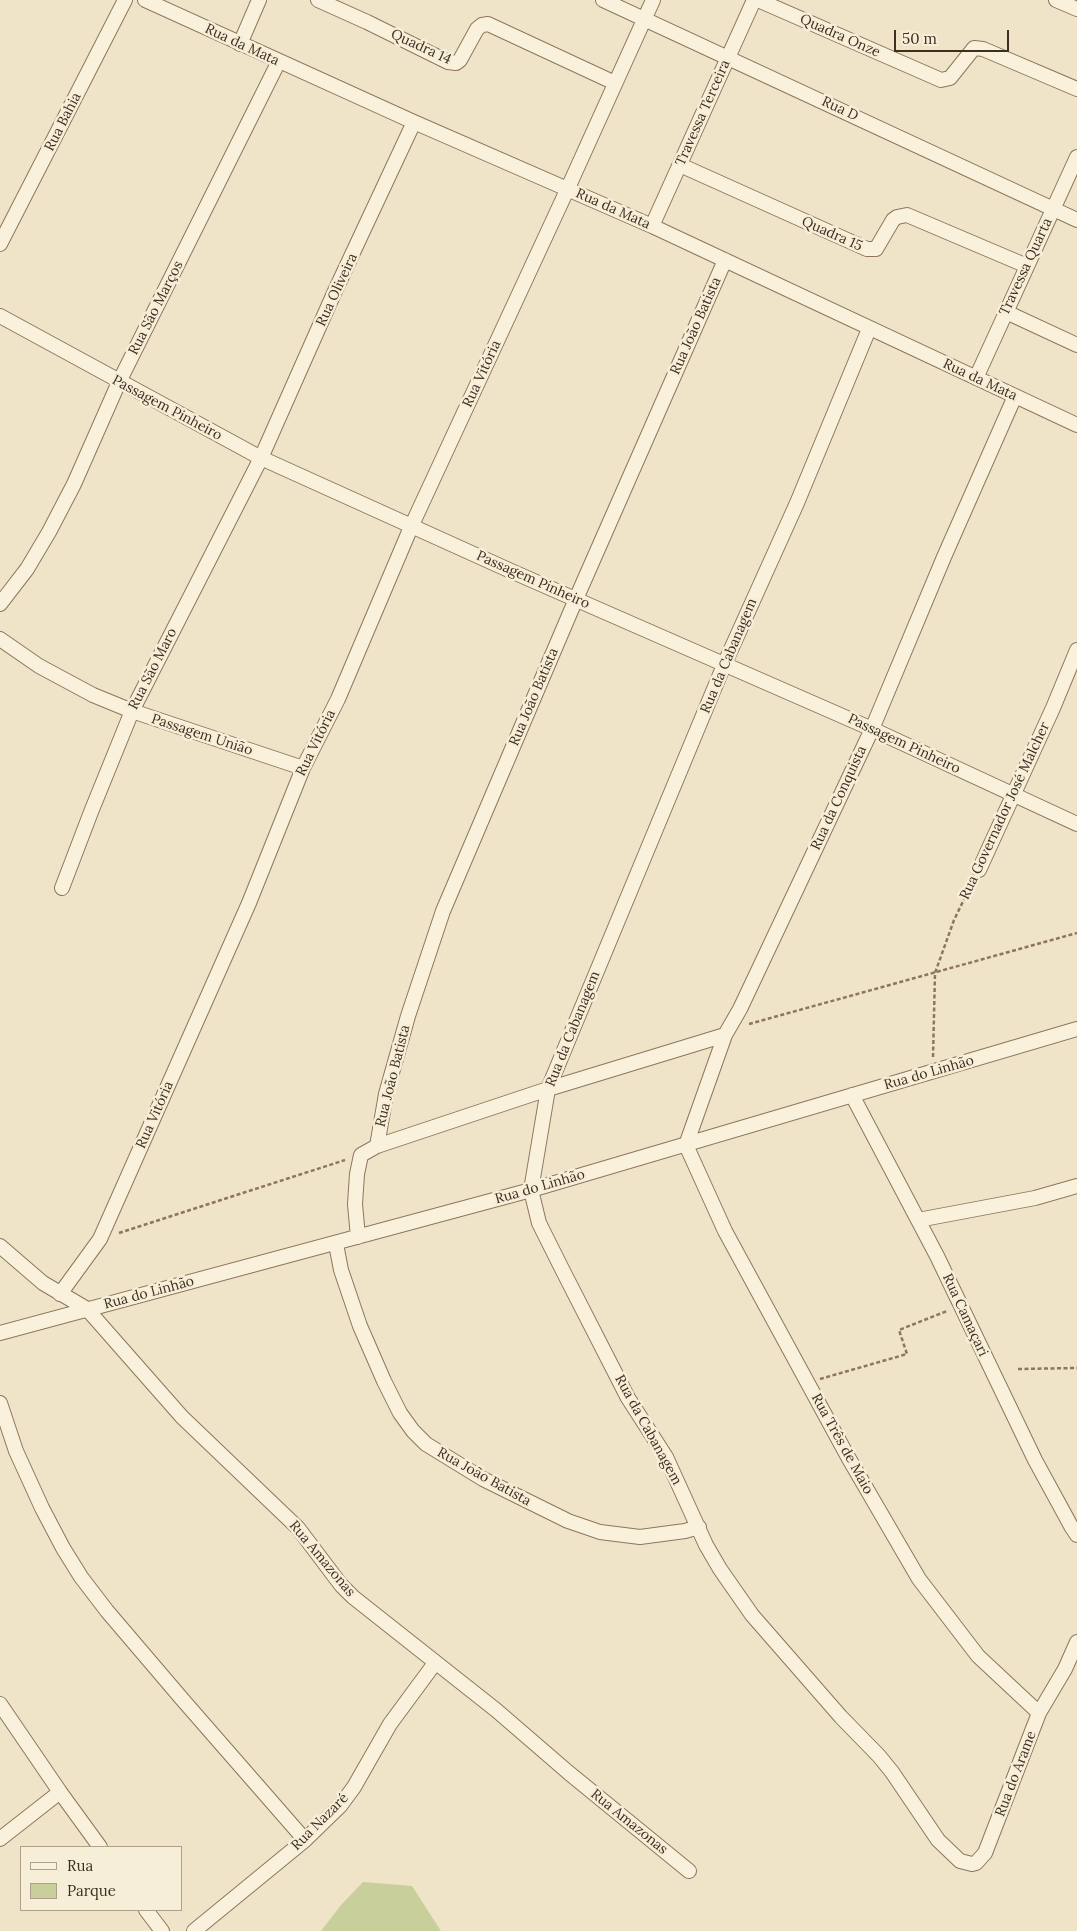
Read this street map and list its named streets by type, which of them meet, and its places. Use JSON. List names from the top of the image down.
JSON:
{
  "streets": {
    "street": [
      "Quadra Onze",
      "Rua da Mata",
      "Quadra 14",
      "Rua D",
      "Travessa Terceira",
      "Rua Bahia",
      "Quadra 15",
      "Travessa Quarta",
      "Rua Oliveira",
      "Rua São Marços",
      "Rua João Batista",
      "Rua Vitória",
      "Passagem Pinheiro",
      "Rua da Cabanagem",
      "Rua São Maro",
      "Passagem União",
      "Rua da Conquista",
      "Rua Governador José Malcher",
      "Rua do Linhão",
      "Rua Camaçari",
      "Rua Três de Maio",
      "Rua Amazonas",
      "Rua do Arame",
      "Rua Nazaré"
    ]
  },
  "crossings": [
    ["Quadra Onze", "Travessa Terceira"],
    ["Rua da Mata", "Travessa Terceira"],
    ["Rua da Mata", "Travessa Quarta"],
    ["Rua da Mata", "Rua Oliveira"],
    ["Rua da Mata", "Rua São Marços"],
    ["Rua da Mata", "Rua João Batista"],
    ["Rua da Mata", "Rua Vitória"],
    ["Rua da Mata", "Rua da Cabanagem"],
    ["Rua da Mata", "Rua da Conquista"],
    ["Rua D", "Travessa Terceira"],
    ["Rua D", "Travessa Quarta"],
    ["Travessa Terceira", "Quadra 15"],
    ["Quadra 15", "Travessa Quarta"],
    ["Rua Oliveira", "Passagem Pinheiro"],
    ["Rua Oliveira", "Rua São Maro"],
    ["Rua São Marços", "Passagem Pinheiro"],
    ["Rua João Batista", "Passagem Pinheiro"],
    ["Rua João Batista", "Rua da Cabanagem"],
    ["Rua João Batista", "Rua do Linhão"],
    ["Rua Vitória", "Passagem Pinheiro"],
    ["Rua Vitória", "Passagem União"],
    ["Rua Vitória", "Rua Amazonas"],
    ["Passagem Pinheiro", "Rua da Cabanagem"],
    ["Passagem Pinheiro", "Rua São Maro"],
    ["Passagem Pinheiro", "Rua da Conquista"],
    ["Passagem Pinheiro", "Rua Governador José Malcher"],
    ["Rua da Cabanagem", "Rua do Linhão"],
    ["Rua da Cabanagem", "Rua do Arame"],
    ["Rua São Maro", "Passagem União"],
    ["Rua da Conquista", "Rua do Linhão"],
    ["Rua da Conquista", "Rua Três de Maio"],
    ["Rua Governador José Malcher", "Rua do Linhão"],
    ["Rua do Linhão", "Rua Camaçari"],
    ["Rua do Linhão", "Rua Três de Maio"],
    ["Rua do Linhão", "Rua Amazonas"],
    ["Rua Três de Maio", "Rua do Arame"],
    ["Rua Amazonas", "Rua Nazaré"]
  ],
  "legend": ["Rua", "Parque"],
  "scale_bar": "50 m"
}
